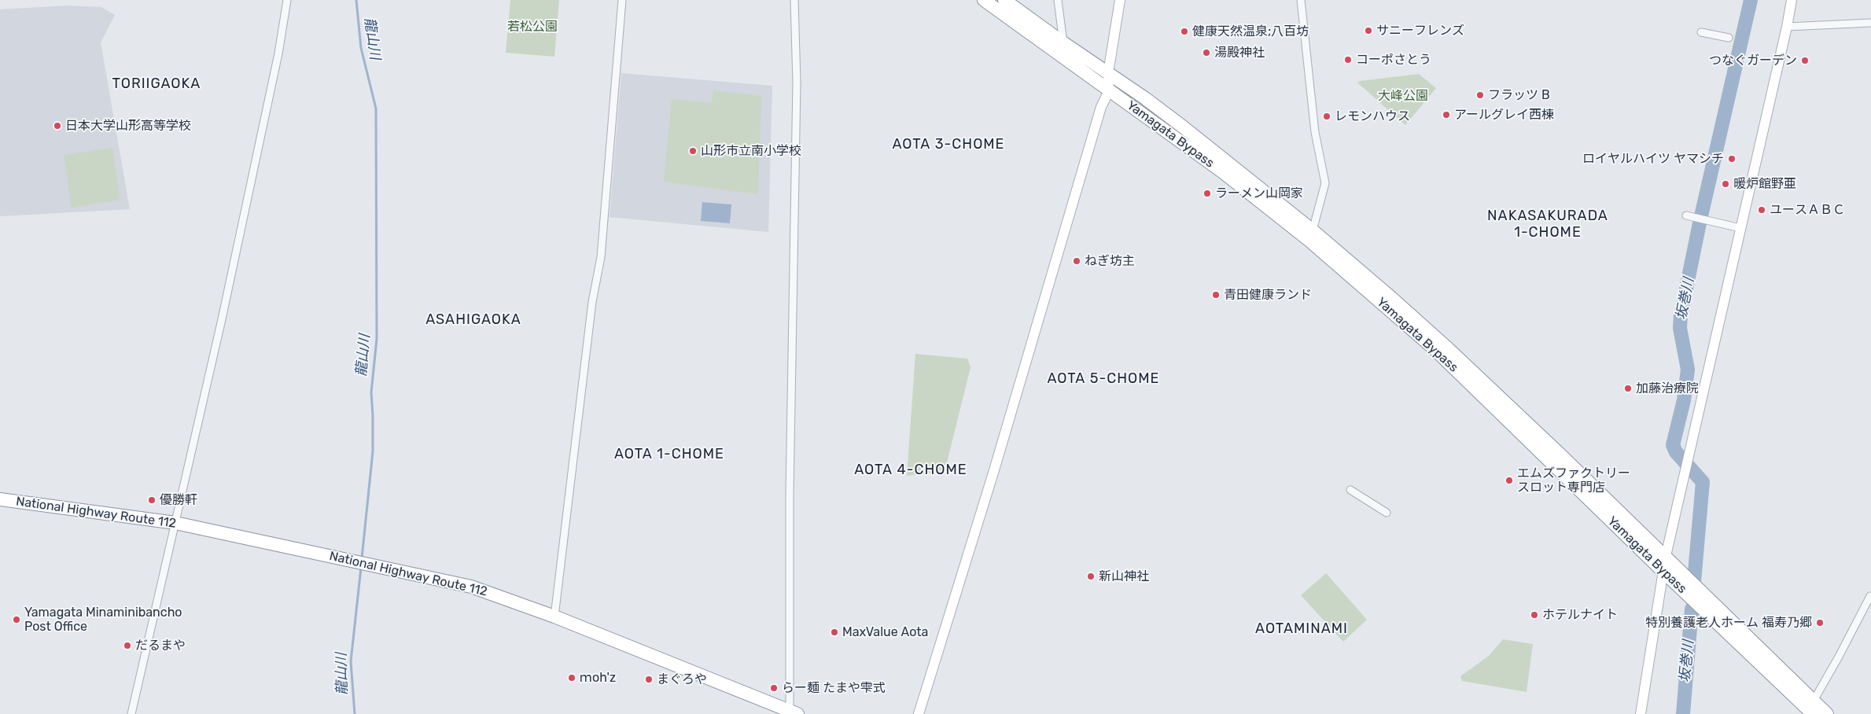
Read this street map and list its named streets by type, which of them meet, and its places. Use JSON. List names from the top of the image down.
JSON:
{
  "streets": {
    "highway": ["Yamagata Bypass", "National Highway Route 112"]
  },
  "districts": [
    "TORIIGAOKA",
    "AOTA 3-CHOME",
    "NAKASAKURADA 1-CHOME",
    "ASAHIGAOKA",
    "AOTA 5-CHOME",
    "AOTA 1-CHOME",
    "AOTA 4-CHOME",
    "AOTAMINAMI"
  ],
  "water": ["龍山川", "坂巻川"],
  "parks": ["若松公園", "大峰公園"],
  "places": [
    "サニーフレンズ",
    "健康天然温泉;八百坊",
    "湯殿神社",
    "コーポさとう",
    "つなぐガーデン",
    "フラッツ B",
    "アールグレイ西棟",
    "レモンハウス",
    "日本大学山形高等学校",
    "山形市立南小学校",
    "ロイヤルハイツ ヤマシチ",
    "暖炉館野亜",
    "ラーメン山岡家",
    "ユースＡＢＣ",
    "ねぎ坊主",
    "青田健康ランド",
    "加藤治療院",
    "エムズファクトリー スロット専門店",
    "優勝軒",
    "新山神社",
    "ホテルナイト",
    "Yamagata Minaminibancho Post Office",
    "特別養護老人ホーム 福寿乃郷",
    "MaxValue Aota",
    "だるまや",
    "ｍoh'z",
    "まぐろや",
    "らー麺 たまや雫式"
  ]
}
